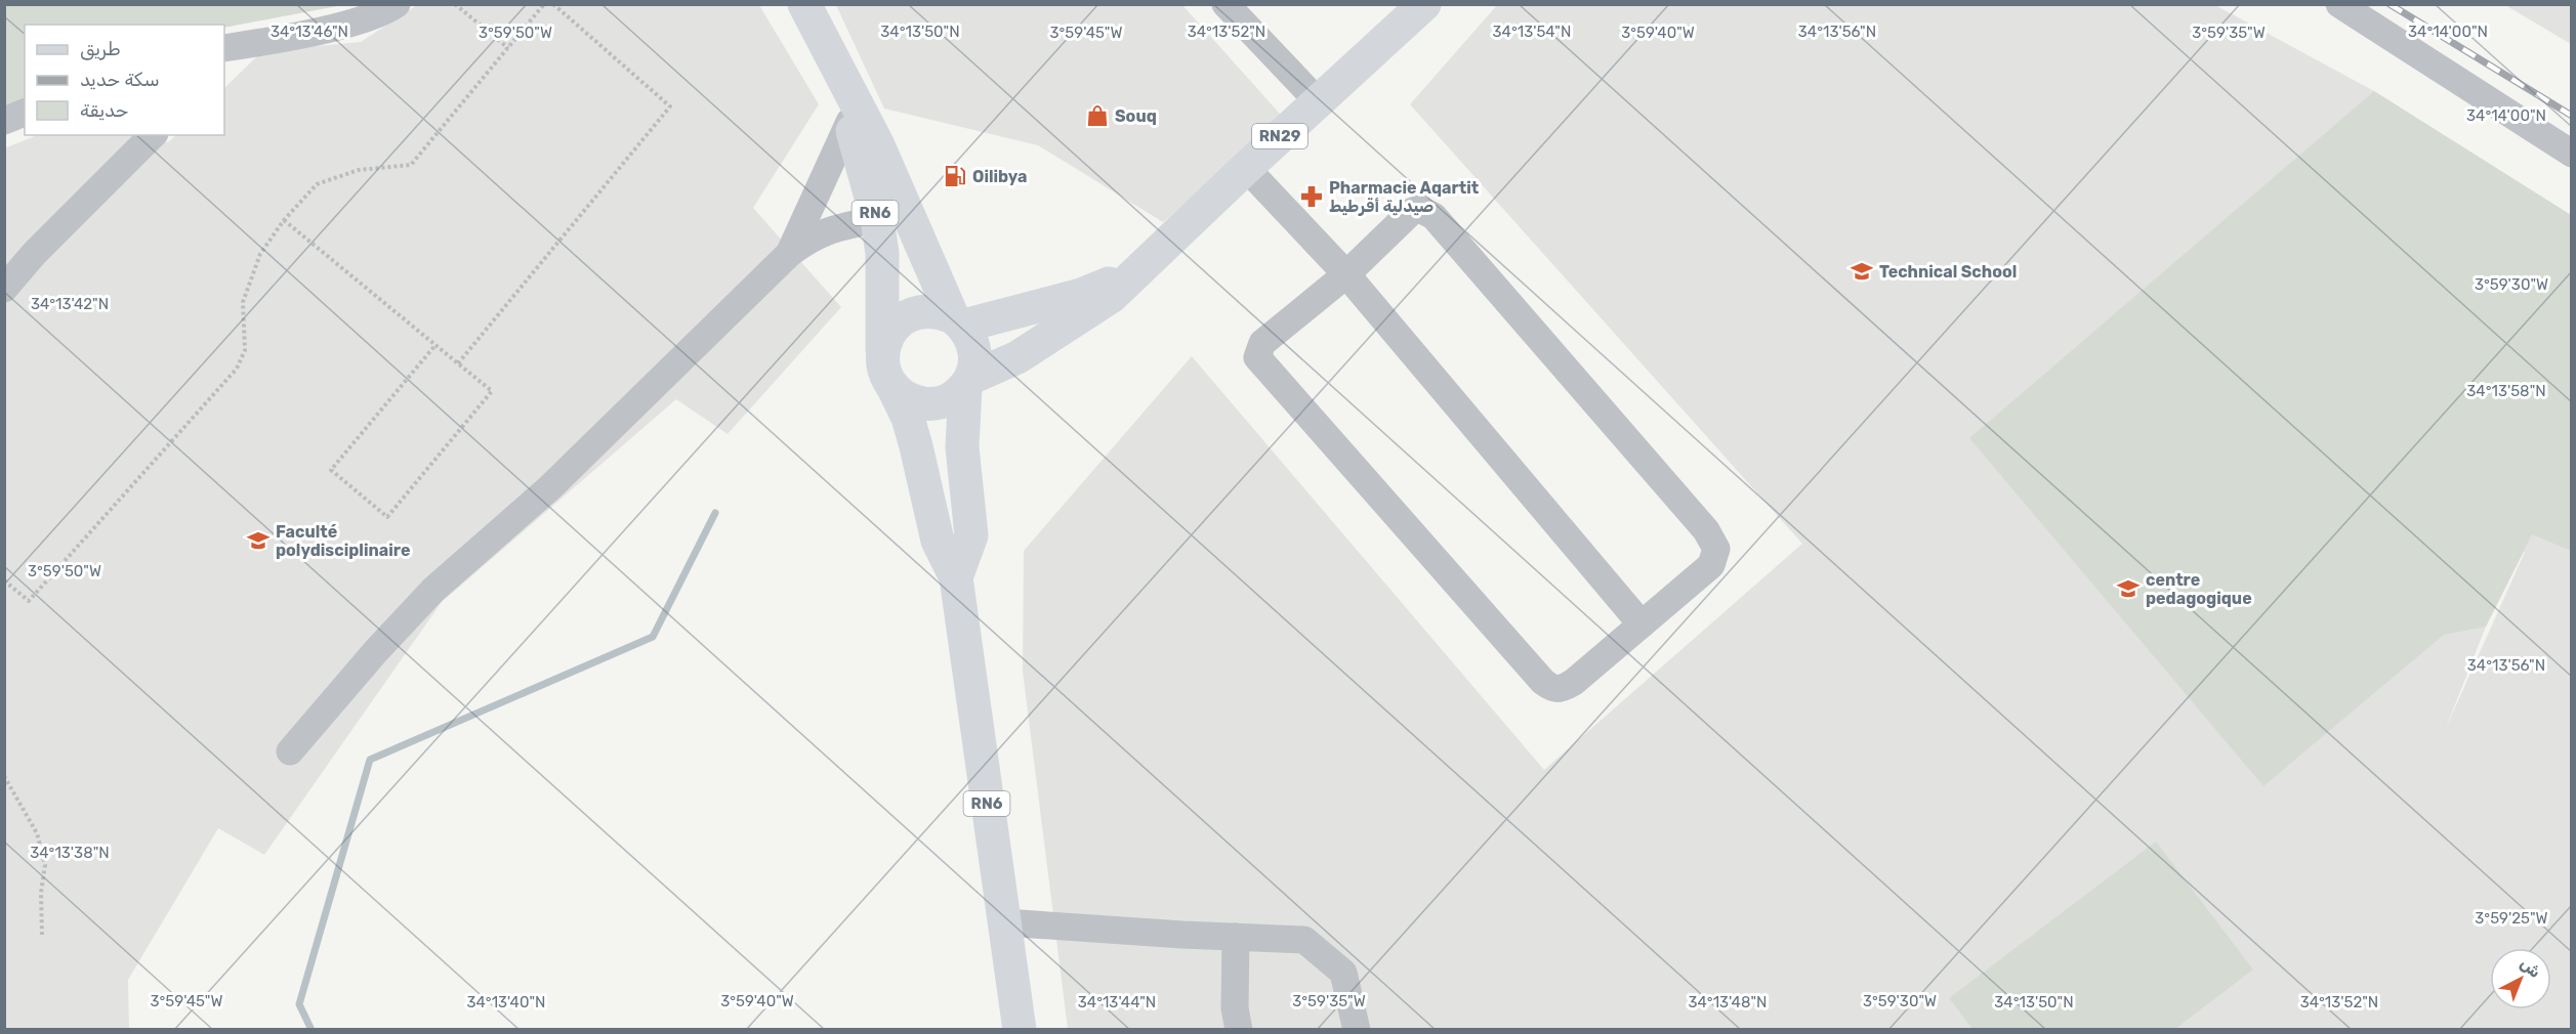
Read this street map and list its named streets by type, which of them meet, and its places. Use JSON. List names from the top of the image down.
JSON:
{
  "streets": {
    "main road": ["RN29", "RN6"]
  },
  "crossings": [
    ["RN29", "RN6"]
  ],
  "places": {
    "shop": ["Souq"],
    "fuel station": ["Oilibya"],
    "pharmacy": ["Pharmacie Aqartit صيدلية أقرطيط"],
    "school or university": ["Technical School", "Faculté polydisciplinaire", "centre pedagogique"]
  },
  "legend": ["طريق", "سكة حديد", "حديقة"],
  "north": "top right",
  "coordinates": [
    "34°13'50\"N",
    "34°13'52\"N",
    "34°13'46\"N",
    "34°13'54\"N",
    "34°13'56\"N",
    "34°14'00\"N",
    "3°59'50\"W",
    "3°59'45\"W",
    "3°59'35\"W",
    "3°59'40\"W",
    "3°59'30\"W",
    "34°13'42\"N",
    "34°13'58\"N",
    "34°13'38\"N",
    "3°59'25\"W",
    "34°13'40\"N",
    "34°13'44\"N",
    "34°13'48\"N"
  ]
}
